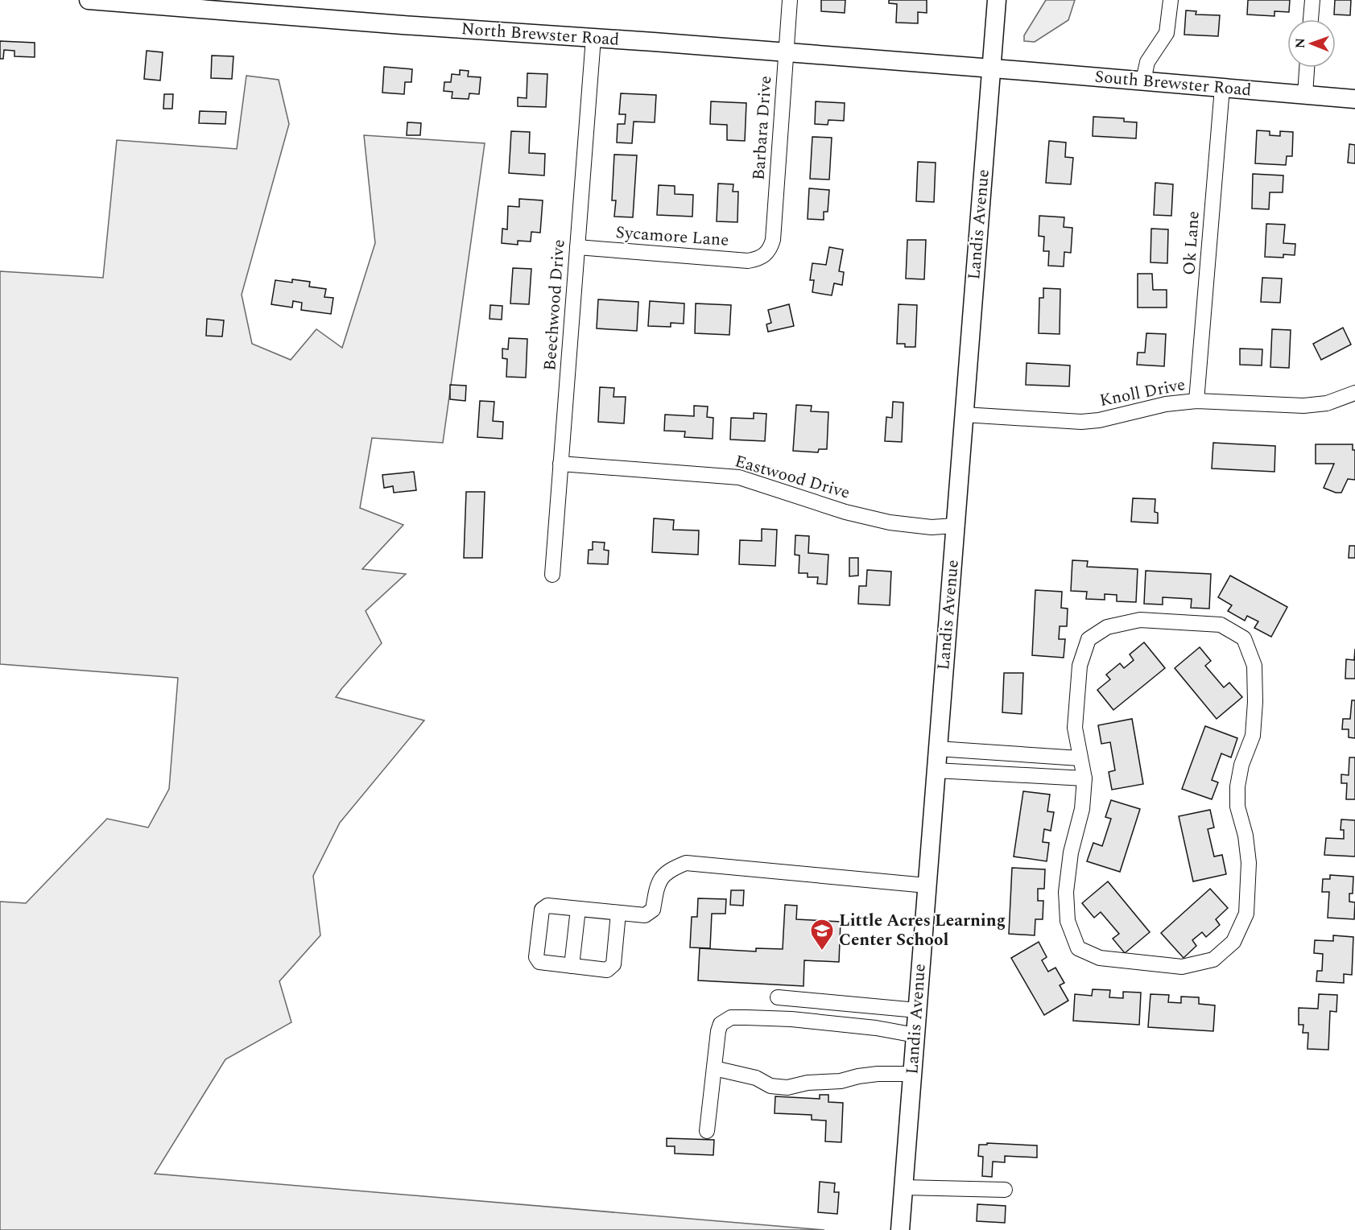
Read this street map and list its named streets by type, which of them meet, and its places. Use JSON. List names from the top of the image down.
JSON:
{
  "streets": {
    "main road": ["North Brewster Road", "South Brewster Road", "Landis Avenue"],
    "street": [
      "Barbara Drive",
      "Sycamore Lane",
      "Ok Lane",
      "Beechwood Drive",
      "Knoll Drive",
      "Eastwood Drive"
    ]
  },
  "crossings": [
    ["North Brewster Road", "South Brewster Road"],
    ["North Brewster Road", "Barbara Drive"],
    ["North Brewster Road", "Landis Avenue"],
    ["North Brewster Road", "Beechwood Drive"],
    ["South Brewster Road", "Landis Avenue"],
    ["South Brewster Road", "Ok Lane"],
    ["Barbara Drive", "Sycamore Lane"],
    ["Landis Avenue", "Knoll Drive"],
    ["Landis Avenue", "Eastwood Drive"],
    ["Sycamore Lane", "Beechwood Drive"],
    ["Ok Lane", "Knoll Drive"],
    ["Beechwood Drive", "Eastwood Drive"]
  ],
  "places": {
    "school or university": ["Little Acres Learning Center School"]
  },
  "north": "left"
}
